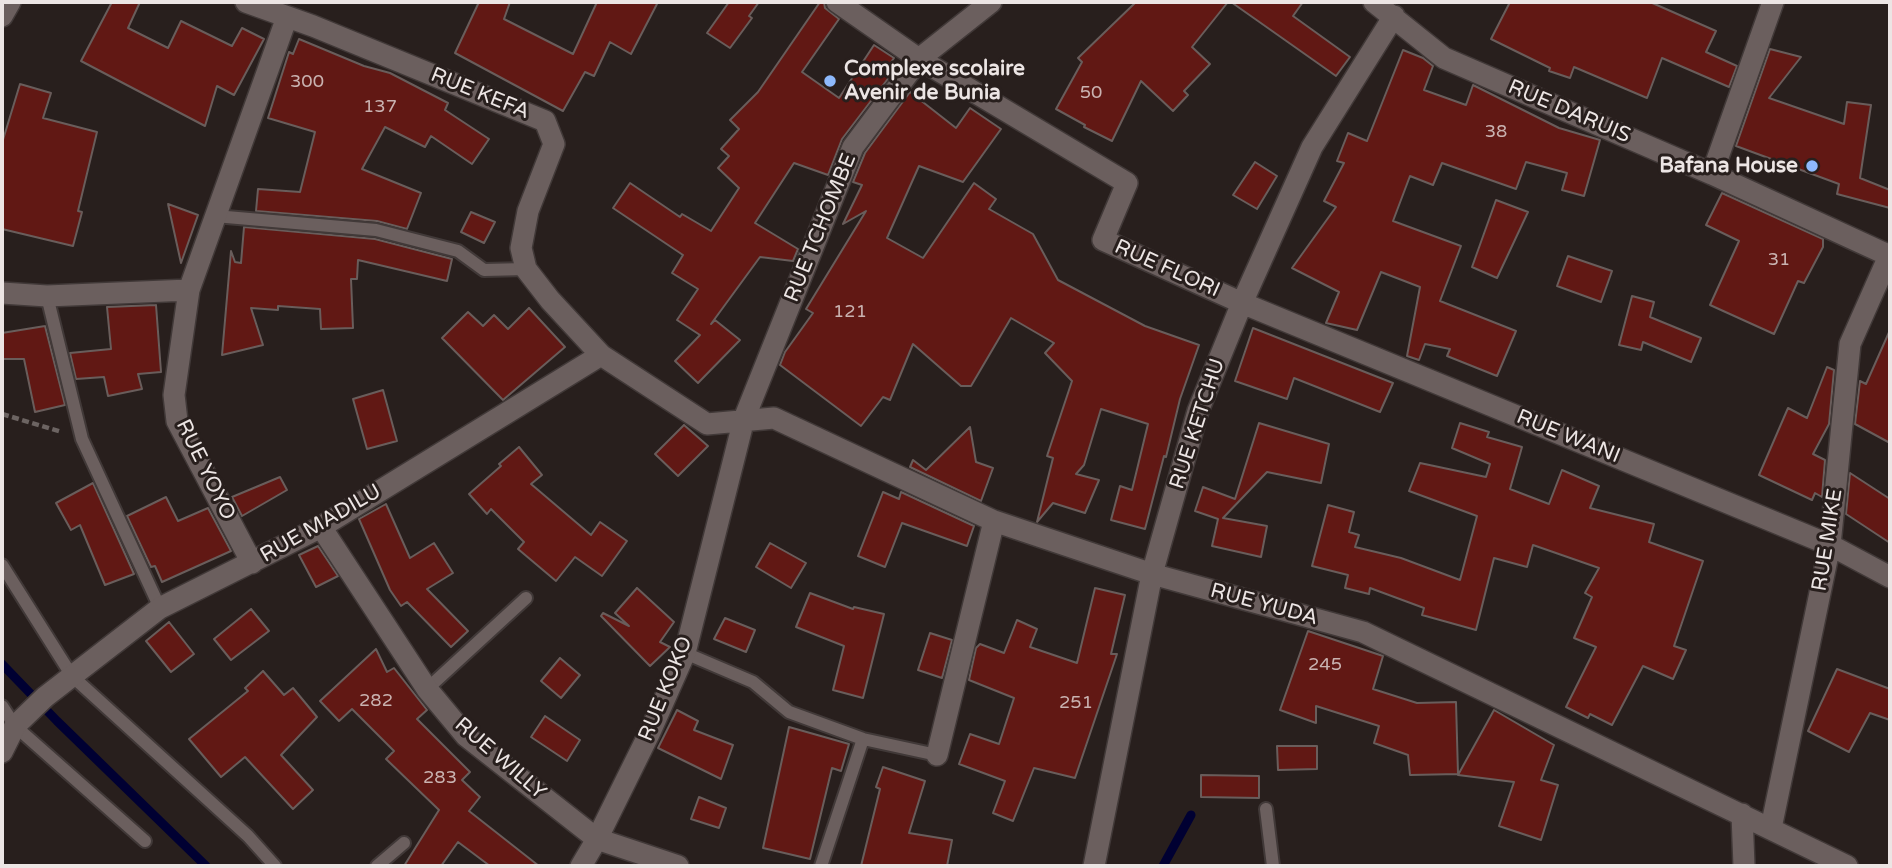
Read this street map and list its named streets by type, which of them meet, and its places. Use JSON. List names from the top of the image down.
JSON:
{
  "streets": {
    "street": [
      "RUE KEFA",
      "RUE DARUIS",
      "RUE TCHOMBE",
      "RUE FLORI",
      "RUE KETCHU",
      "RUE WANI",
      "RUE YOYO",
      "RUE MADILU",
      "RUE MIKE",
      "RUE YUDA",
      "RUE KOKO",
      "RUE WILLY"
    ]
  },
  "crossings": [
    ["RUE KEFA", "RUE YOYO"],
    ["RUE DARUIS", "RUE KETCHU"],
    ["RUE DARUIS", "RUE MIKE"],
    ["RUE TCHOMBE", "RUE FLORI"],
    ["RUE TCHOMBE", "RUE YUDA"],
    ["RUE TCHOMBE", "RUE KOKO"],
    ["RUE FLORI", "RUE KETCHU"],
    ["RUE FLORI", "RUE WANI"],
    ["RUE KETCHU", "RUE WANI"],
    ["RUE KETCHU", "RUE YUDA"],
    ["RUE WANI", "RUE MIKE"],
    ["RUE YOYO", "RUE MADILU"],
    ["RUE MADILU", "RUE WILLY"],
    ["RUE MIKE", "RUE YUDA"],
    ["RUE YUDA", "RUE KOKO"],
    ["RUE KOKO", "RUE WILLY"]
  ],
  "places": ["Complexe scolaire Avenir de Bunia", "Bafana House"],
  "house_numbers": [
    "300",
    "50",
    "137",
    "38",
    "31",
    "121",
    "245",
    "282",
    "251",
    "283"
  ]
}
